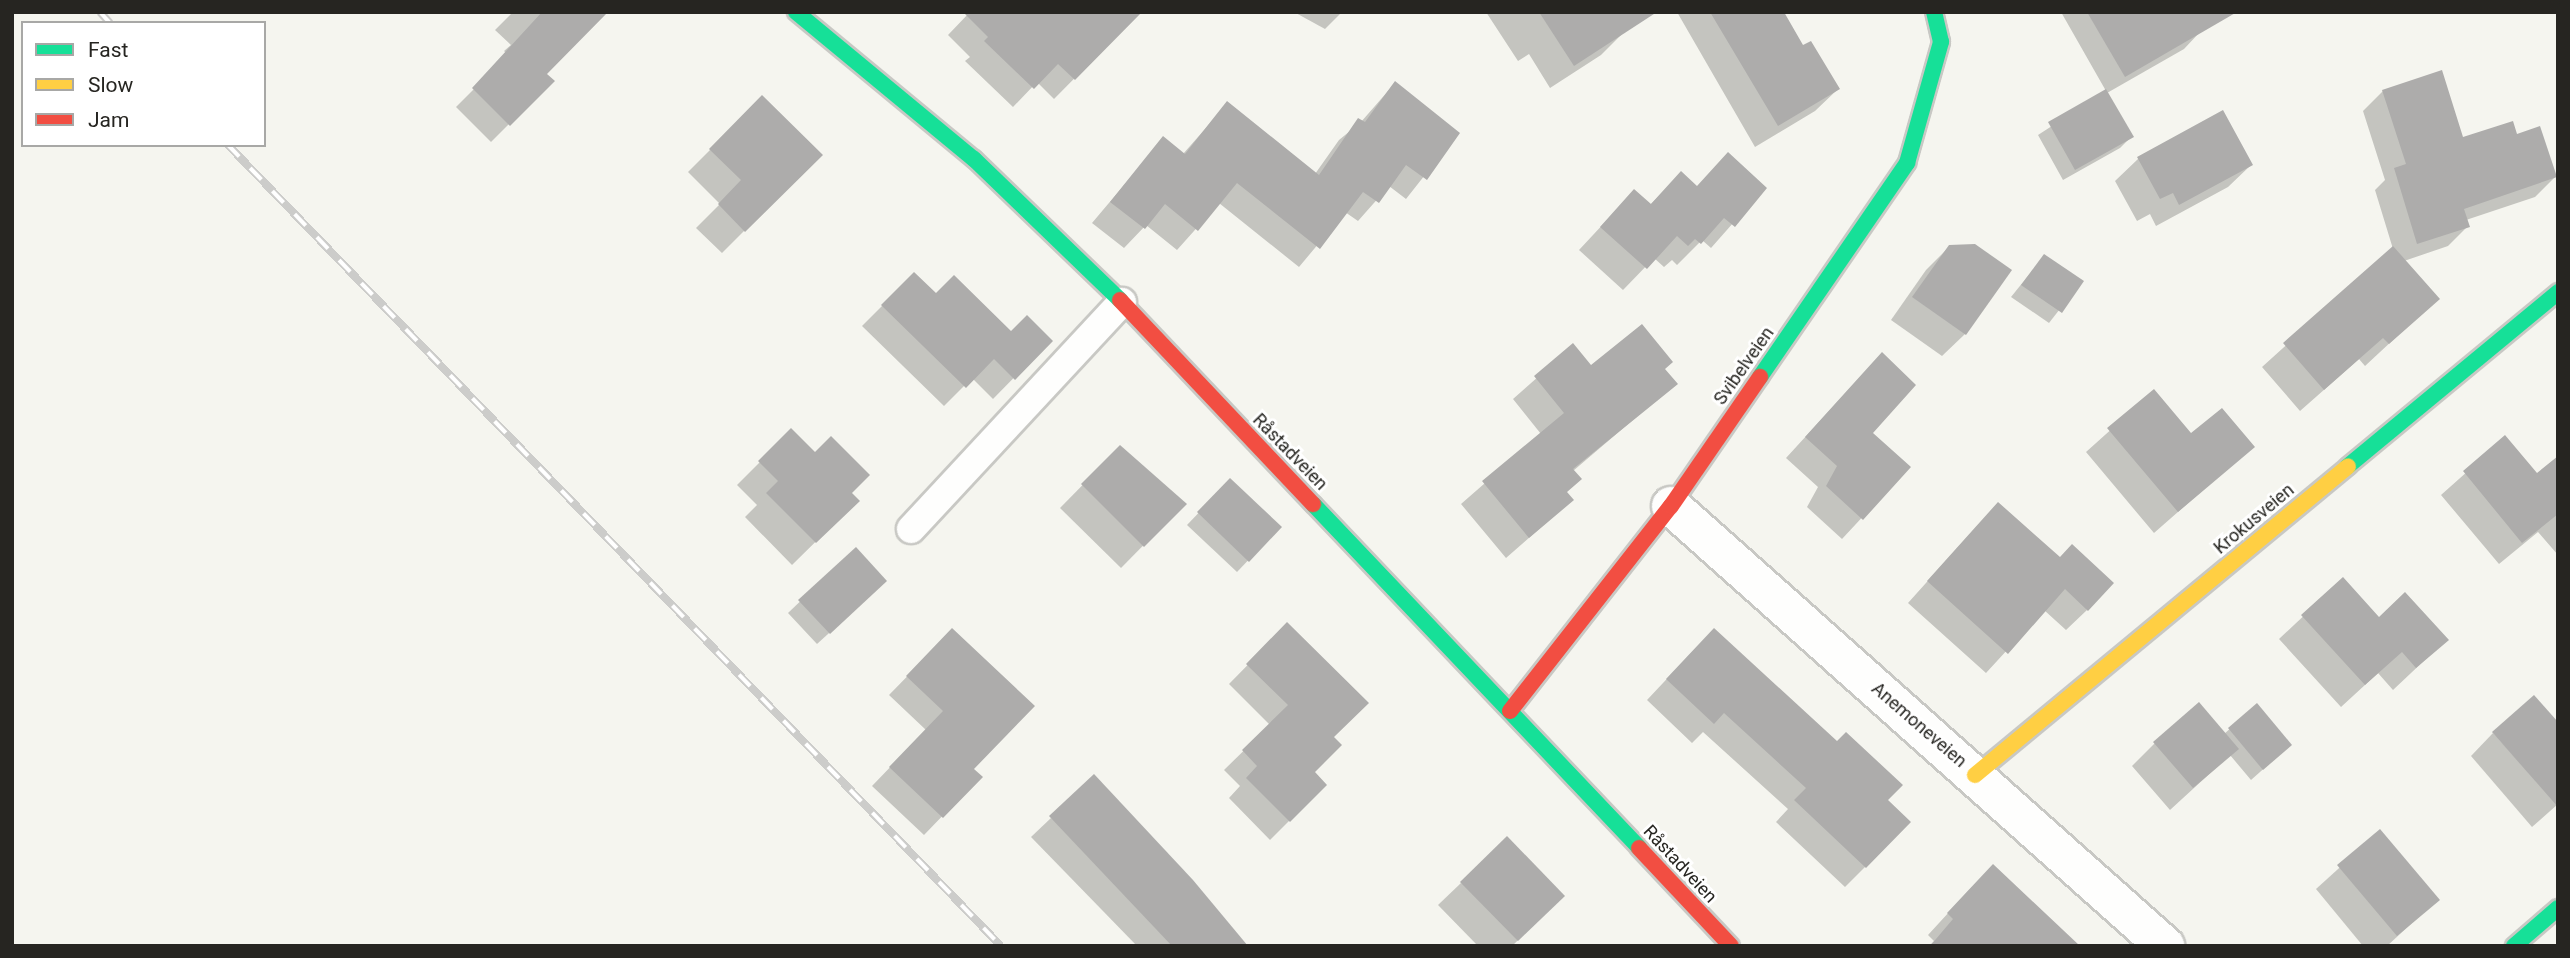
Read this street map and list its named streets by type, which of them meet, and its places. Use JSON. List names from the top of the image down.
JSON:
{
  "streets": {
    "street": [
      "Svibelveien",
      "Råstadveien",
      "Krokusveien",
      "Anemoneveien"
    ]
  },
  "crossings": [
    ["Svibelveien", "Råstadveien"],
    ["Svibelveien", "Anemoneveien"],
    ["Krokusveien", "Anemoneveien"]
  ],
  "legend": ["Fast", "Slow", "Jam"]
}
